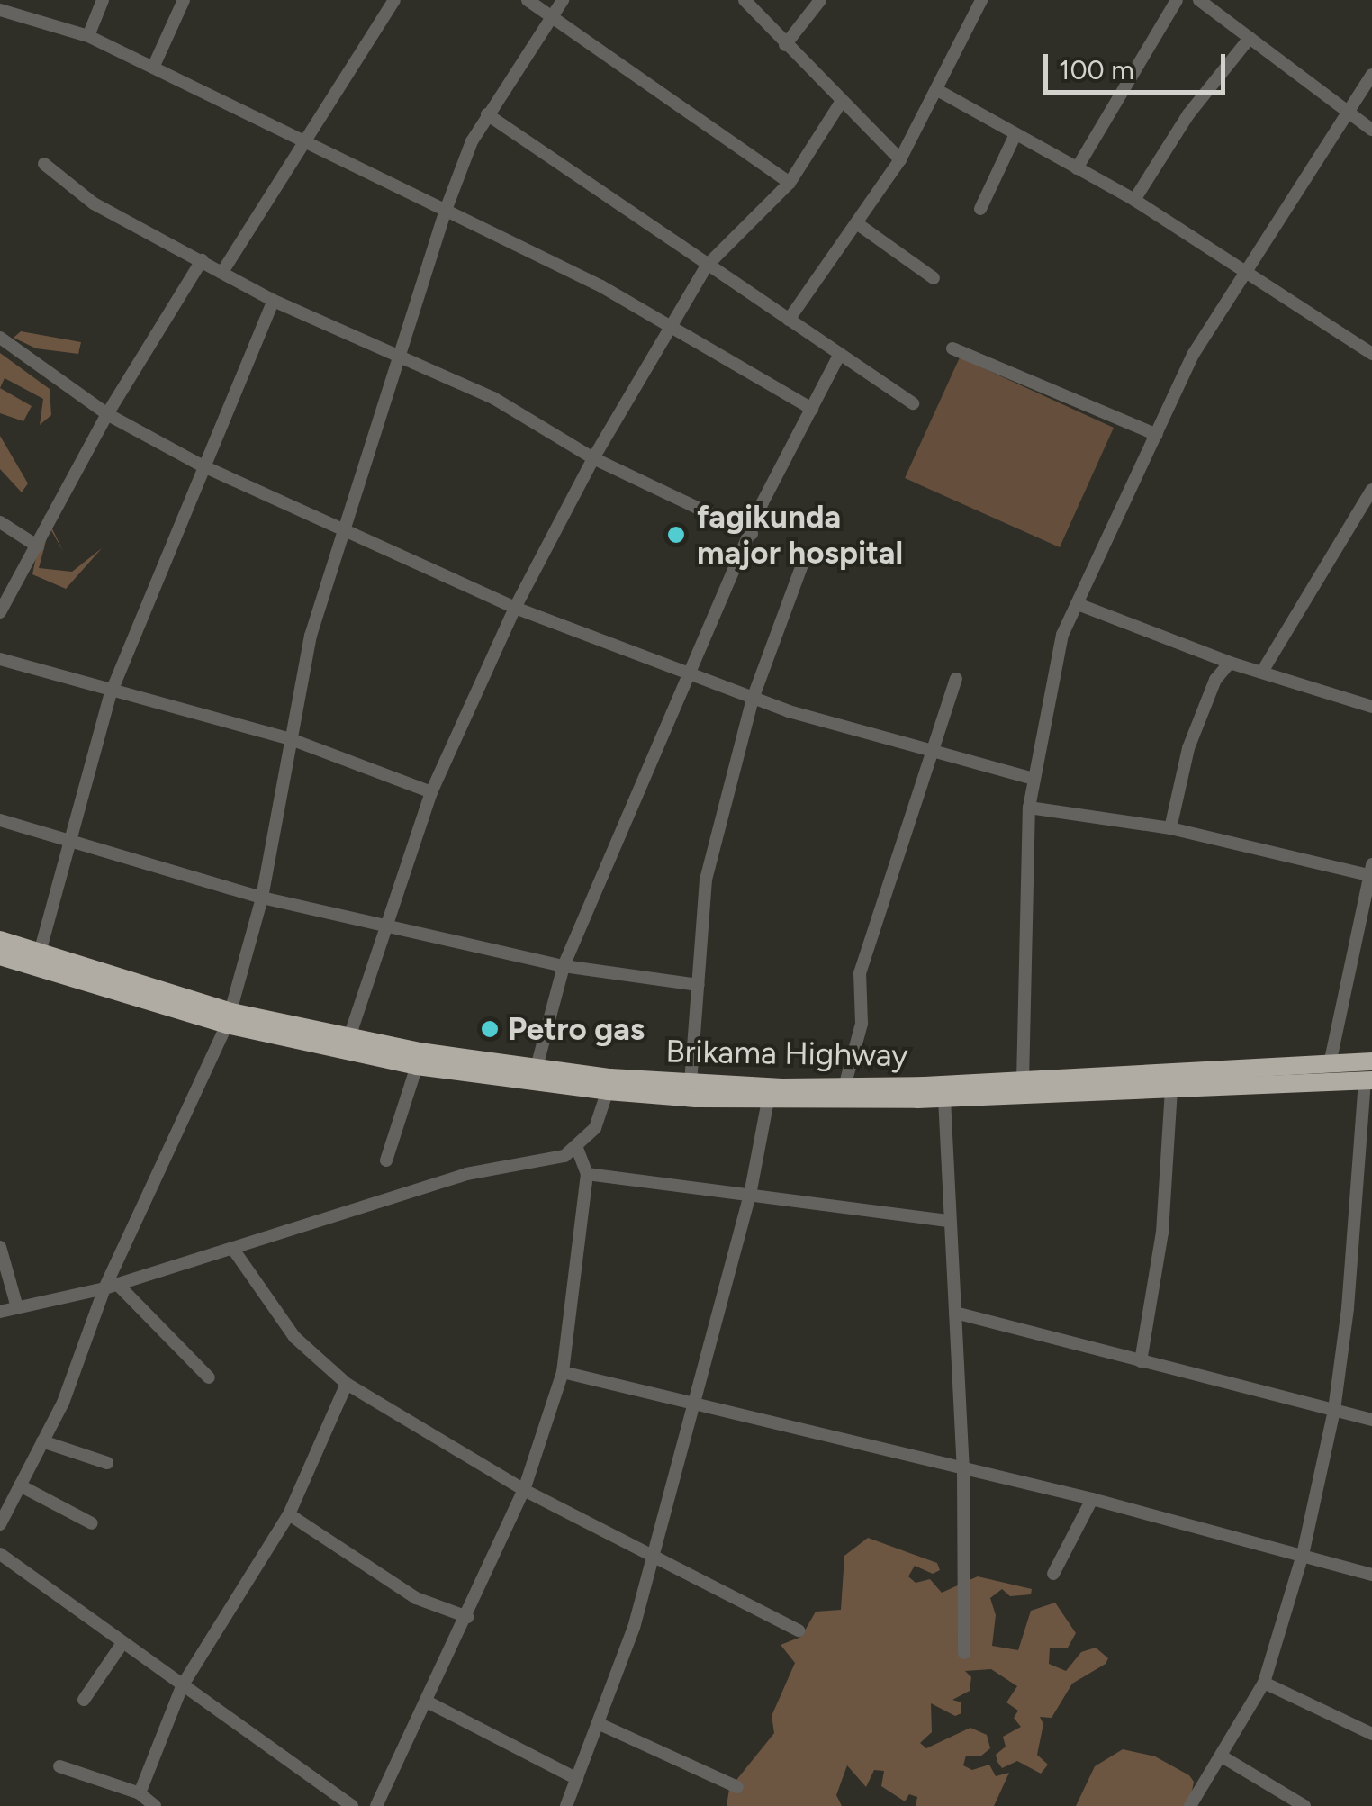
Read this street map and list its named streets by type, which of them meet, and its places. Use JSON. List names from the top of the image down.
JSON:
{
  "streets": {
    "highway": ["Brikama Highway"]
  },
  "places": ["fagikunda major hospital", "Petro gas"],
  "scale_bar": "100 m"
}
